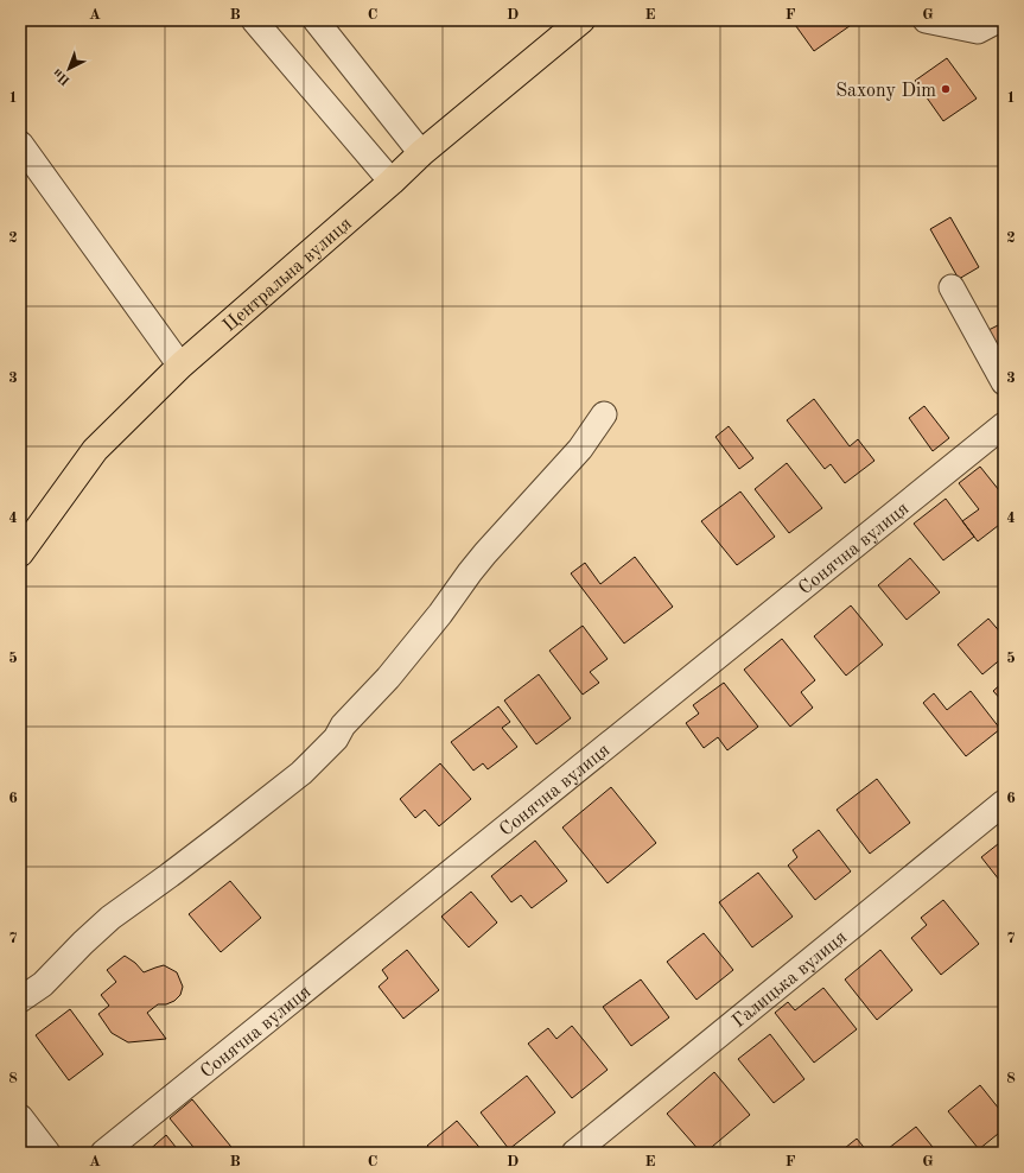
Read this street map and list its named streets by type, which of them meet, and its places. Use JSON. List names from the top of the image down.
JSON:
{
  "streets": {
    "main road": ["Центральна вулиця"],
    "street": ["Сонячна вулиця", "Галицька вулиця"]
  },
  "places": ["Saxony Dim"],
  "north": "bottom left",
  "grid": {
    "columns": [
      "A",
      "B",
      "C",
      "D",
      "E",
      "F",
      "G"
    ],
    "rows": [
      "1",
      "2",
      "3",
      "4",
      "5",
      "6",
      "7",
      "8"
    ]
  }
}
